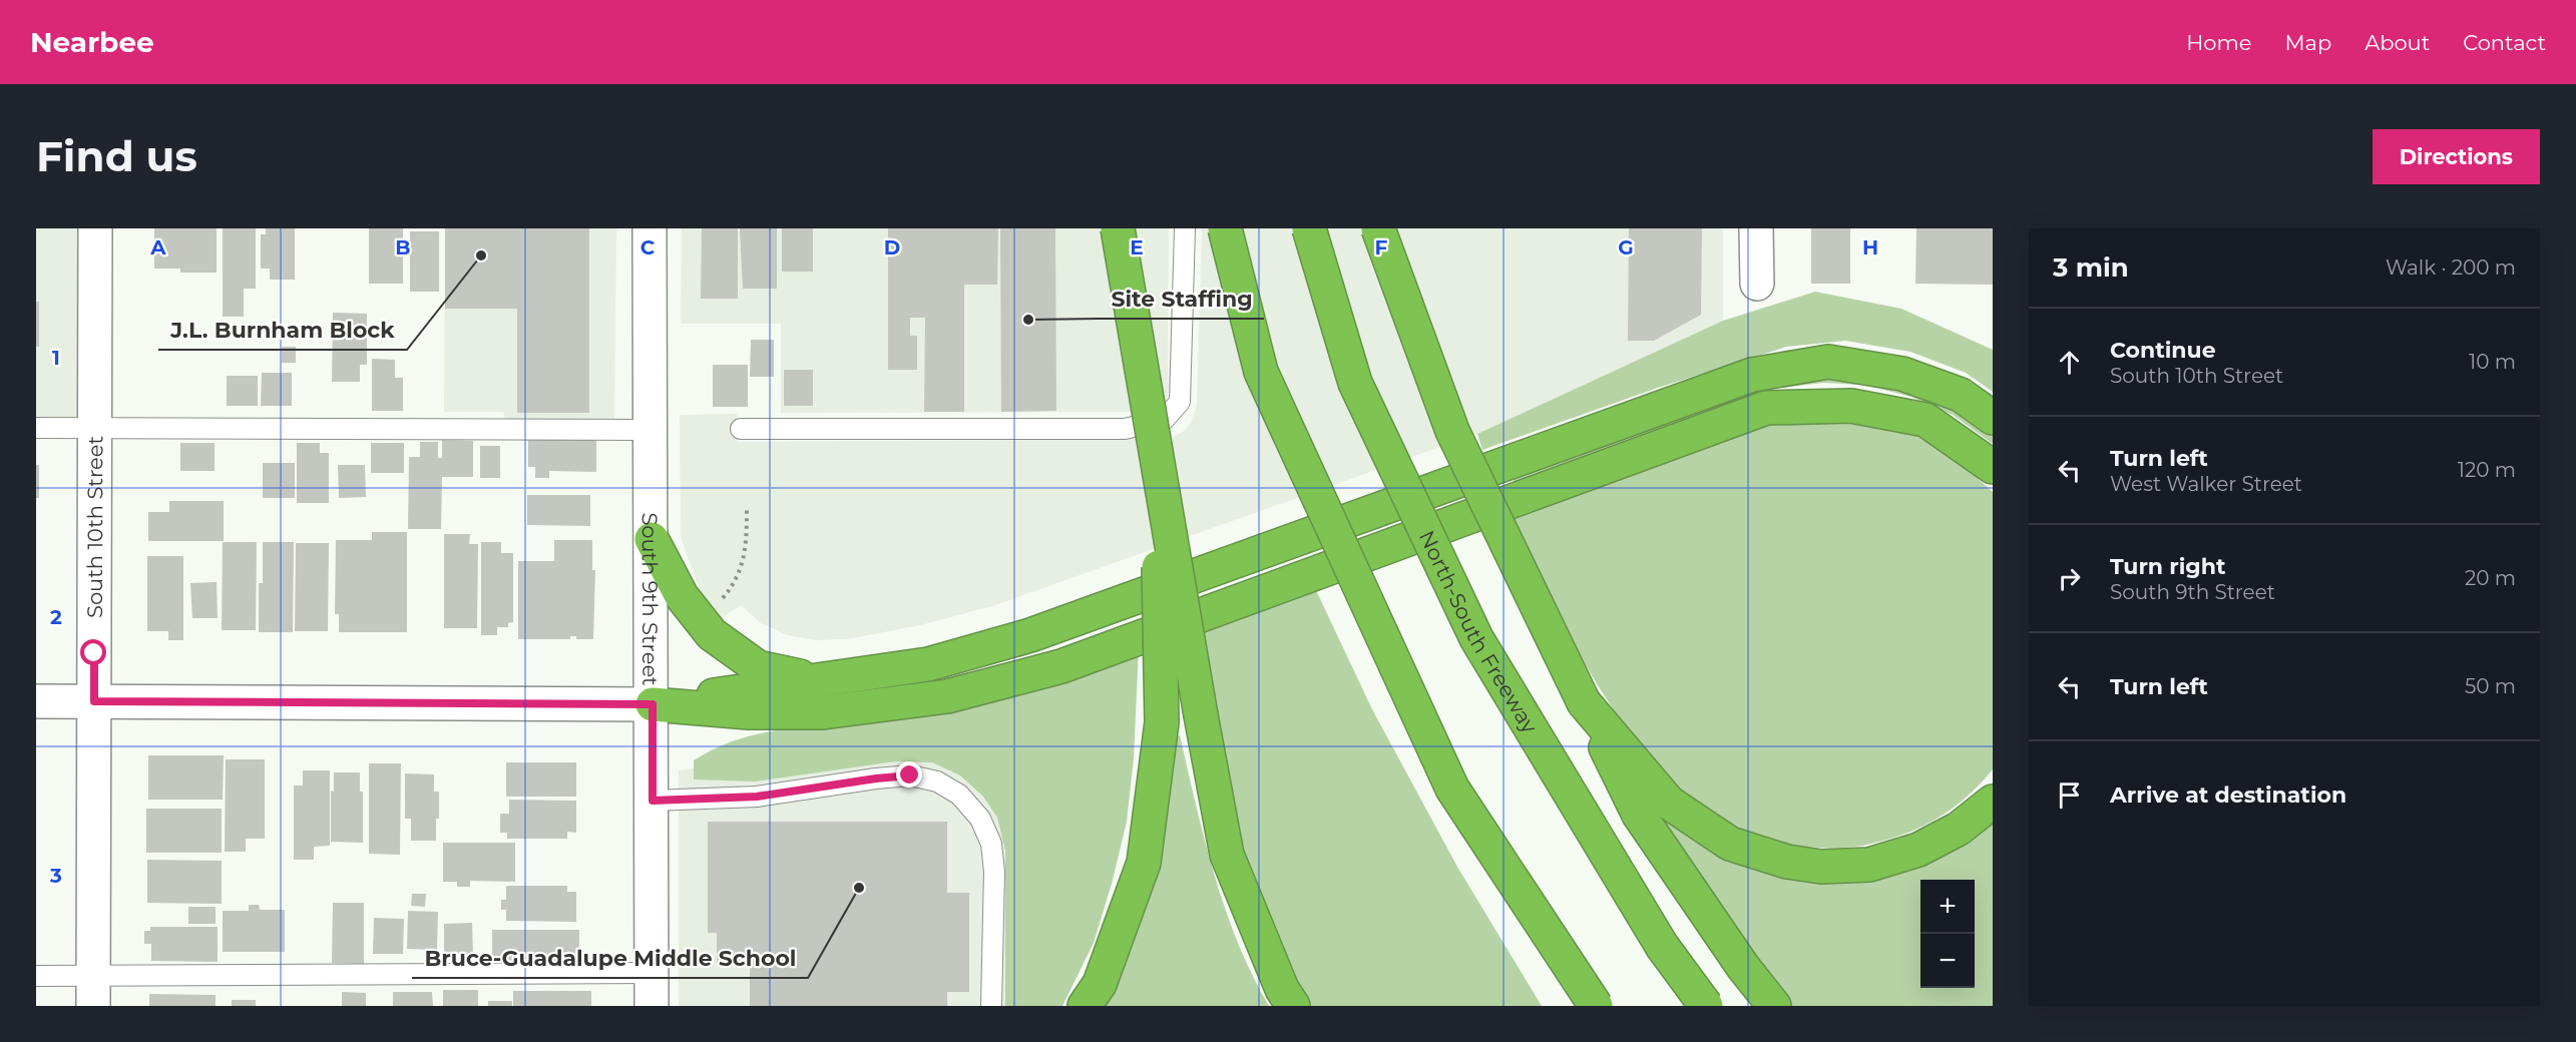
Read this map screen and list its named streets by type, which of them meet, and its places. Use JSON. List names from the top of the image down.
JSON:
{
  "streets": {
    "highway": ["North-South Freeway"],
    "street": ["South 10th Street", "South 9th Street"]
  },
  "places": ["J.L. Burnham Block", "Site Staffing", "Bruce-Guadalupe Middle School"],
  "page": {
    "header": "Nearbee",
    "nav": [
      "Home",
      "Map",
      "About",
      "Contact"
    ],
    "buttons": "Directions",
    "title": "Find us",
    "heading": ["3 min", "Walk · 200 m"],
    "list": [
      ["Continue", "South 10th Street", "10 m"],
      ["Turn left", "West Walker Street", "120 m"],
      ["Turn right", "South 9th Street", "20 m"],
      ["Turn left", "50 m"],
      "Arrive at destination"
    ],
    "map_buttons": ["+", "−"]
  },
  "grid": {
    "columns": [
      "A",
      "B",
      "C",
      "D",
      "E",
      "F",
      "G",
      "H"
    ],
    "rows": ["1", "2", "3"]
  }
}
